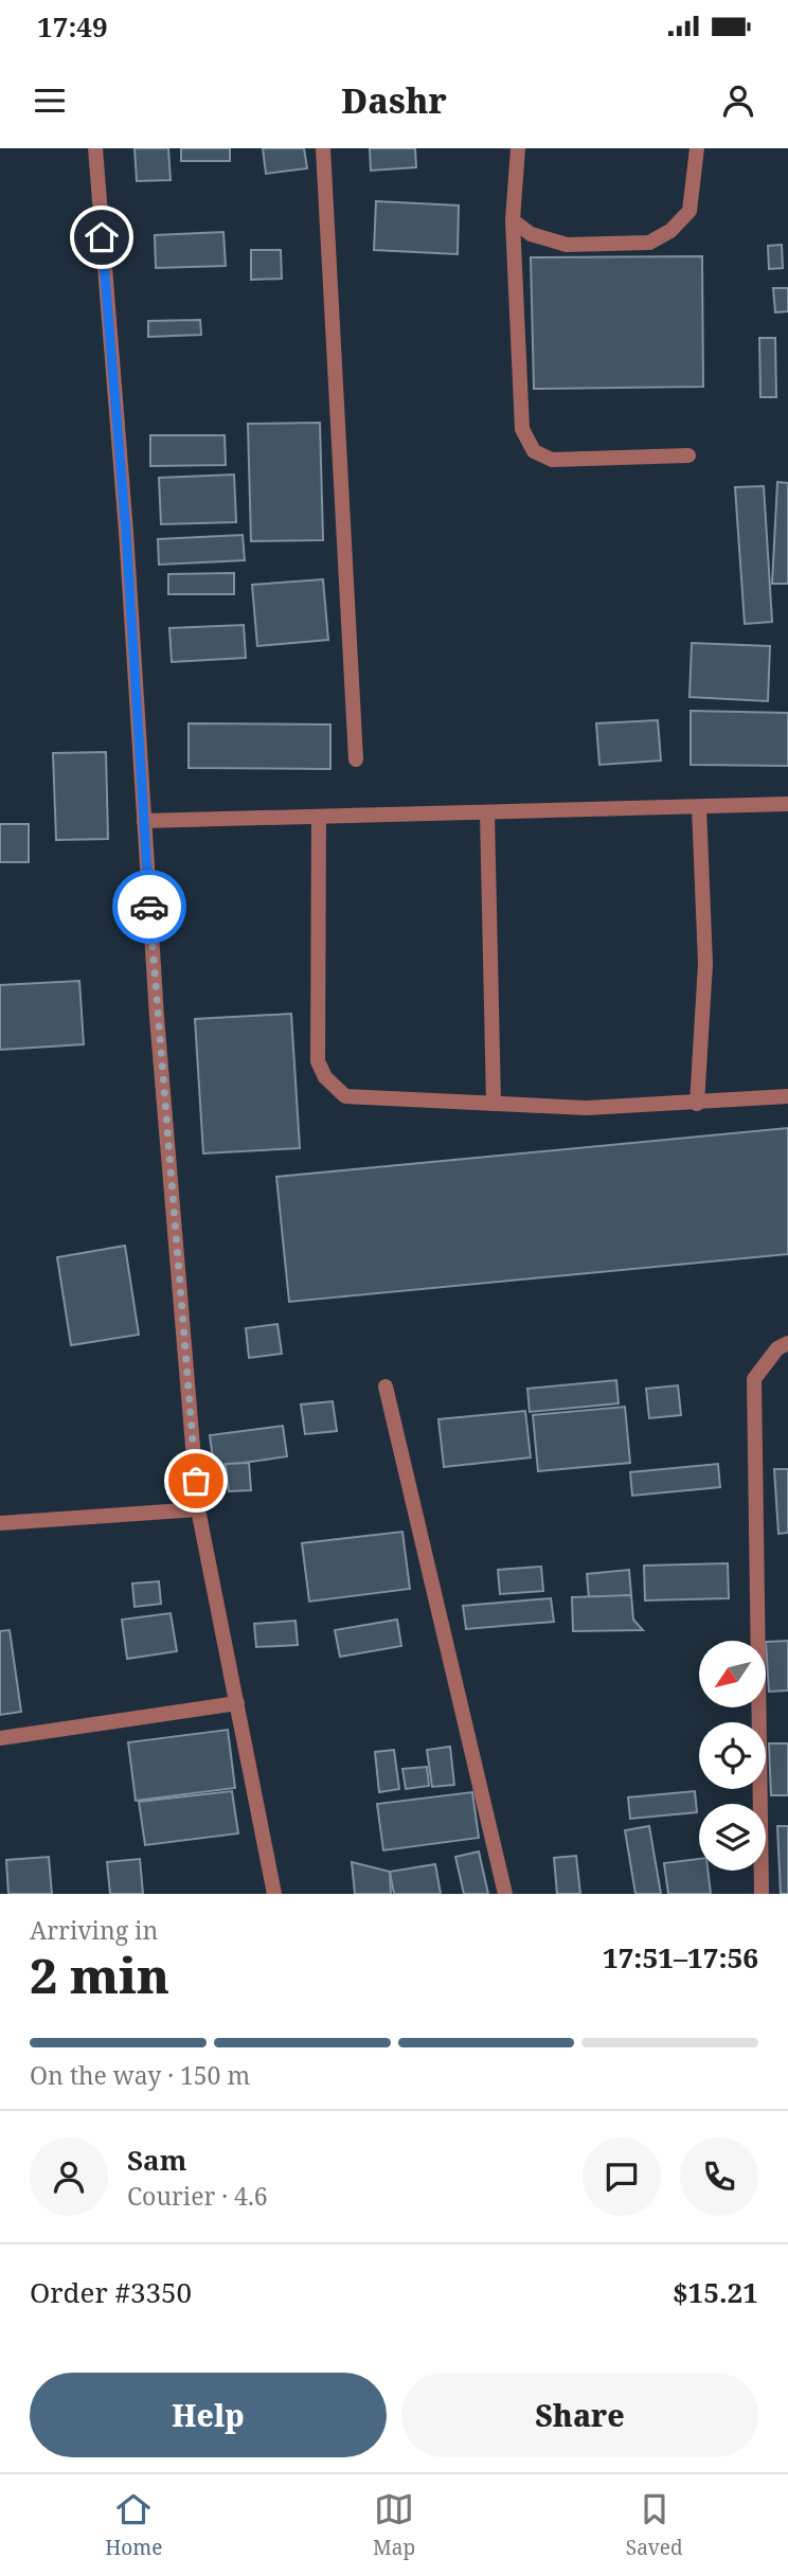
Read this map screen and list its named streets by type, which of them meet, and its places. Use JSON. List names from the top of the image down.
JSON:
{
  "north": "bottom left",
  "page": {
    "status": "17:49",
    "header": "Dashr",
    "heading": ["2 min", "Arriving in", "17:51–17:56"],
    "panel": [
      "Sam",
      "Courier · 4.6",
      "Order #3350",
      "$15.21"
    ],
    "bar": "On the way · 150 m",
    "buttons": ["Help", "Share"],
    "tabs": ["Home", "Map", "Saved"]
  }
}
